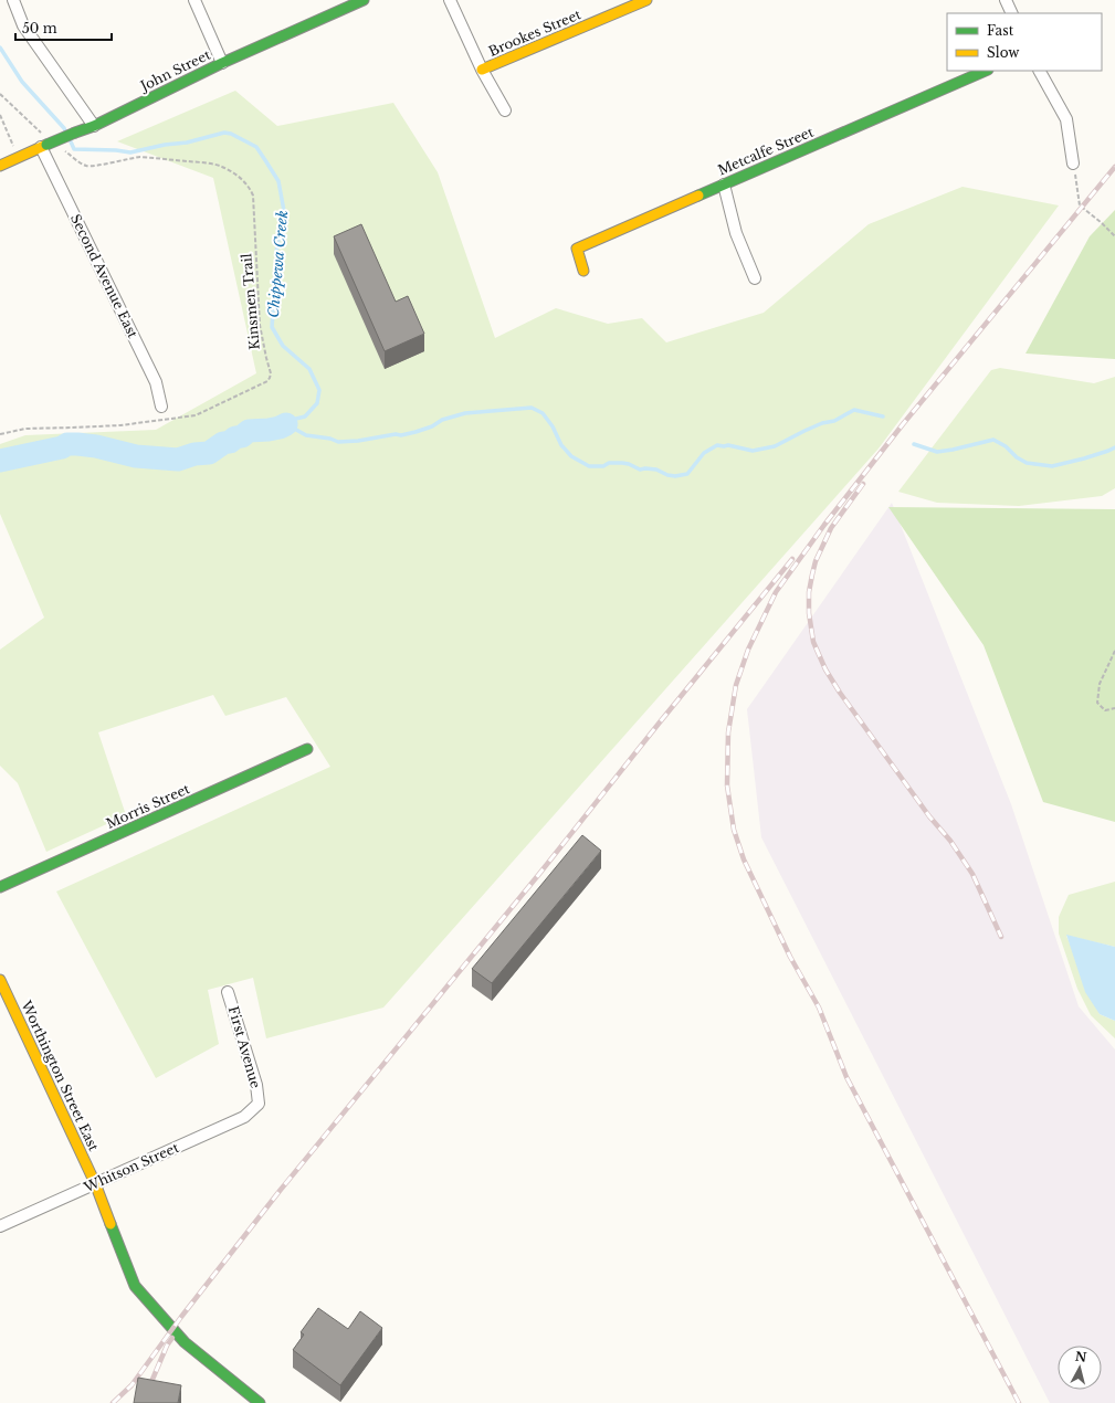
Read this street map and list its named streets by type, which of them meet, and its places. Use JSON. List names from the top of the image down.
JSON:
{
  "streets": {
    "street": [
      "Brookes Street",
      "John Street",
      "Metcalfe Street",
      "Second Avenue East",
      "Morris Street",
      "First Avenue",
      "Worthington Street East",
      "Whitson Street"
    ],
    "path": ["Kinsmen Trail"]
  },
  "crossings": [
    ["John Street", "Second Avenue East"],
    ["First Avenue", "Whitson Street"],
    ["Worthington Street East", "Whitson Street"]
  ],
  "water": ["Chippewa Creek"],
  "legend": ["Fast", "Slow"],
  "scale_bar": "50 m",
  "north": "top"
}
